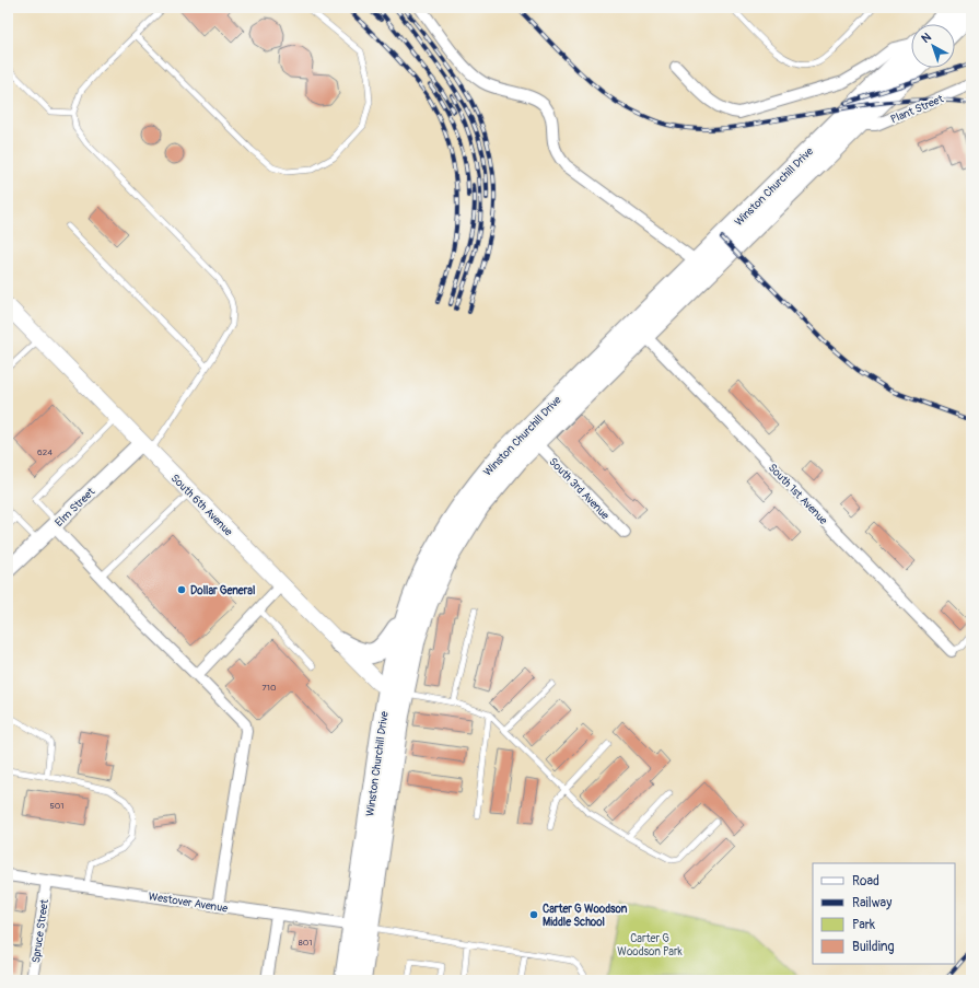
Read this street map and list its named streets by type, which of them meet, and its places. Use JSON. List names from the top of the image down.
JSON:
{
  "streets": {
    "highway": ["Winston Churchill Drive"],
    "main road": ["South 6th Avenue"],
    "street": [
      "Plant Street",
      "South 3rd Avenue",
      "South 1st Avenue",
      "Elm Street",
      "Westover Avenue",
      "Spruce Street"
    ]
  },
  "crossings": [
    ["Plant Street", "Winston Churchill Drive"],
    ["Winston Churchill Drive", "South 3rd Avenue"],
    ["Winston Churchill Drive", "South 1st Avenue"],
    ["Winston Churchill Drive", "South 6th Avenue"],
    ["Winston Churchill Drive", "Westover Avenue"],
    ["South 6th Avenue", "Elm Street"],
    ["Westover Avenue", "Spruce Street"]
  ],
  "parks": ["Carter G Woodson Park"],
  "places": ["Dollar General", "Carter G Woodson Middle School"],
  "house_numbers": [
    "624",
    "710",
    "501",
    "801"
  ],
  "legend": [
    "Road",
    "Railway",
    "Park",
    "Building"
  ],
  "north": "top left"
}
